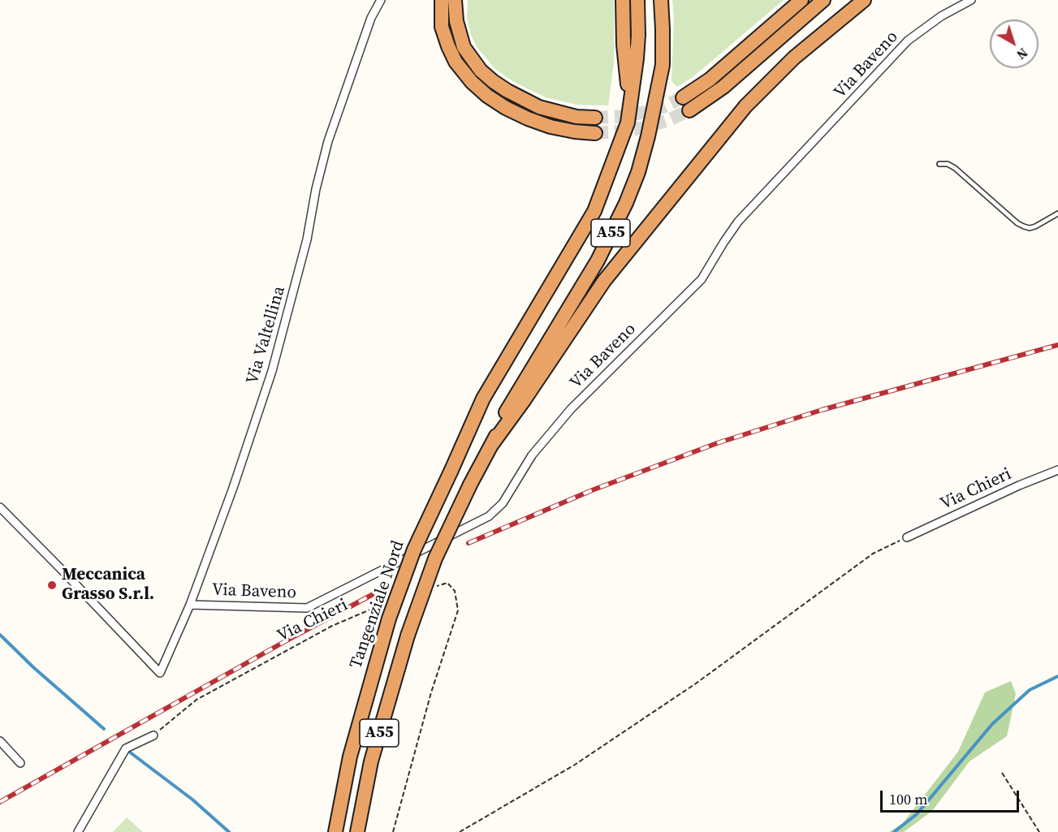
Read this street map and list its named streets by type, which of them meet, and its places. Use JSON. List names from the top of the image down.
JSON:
{
  "streets": {
    "highway": ["A55", "Tangenziale Nord"],
    "street": ["Via Baveno", "Via Valtellina", "Via Chieri"]
  },
  "crossings": [
    ["Via Baveno", "Via Valtellina"],
    ["A55", "Tangenziale Nord"]
  ],
  "places": ["Meccanica Grasso S.r.l."],
  "scale_bar": "100 m",
  "north": "bottom right"
}
